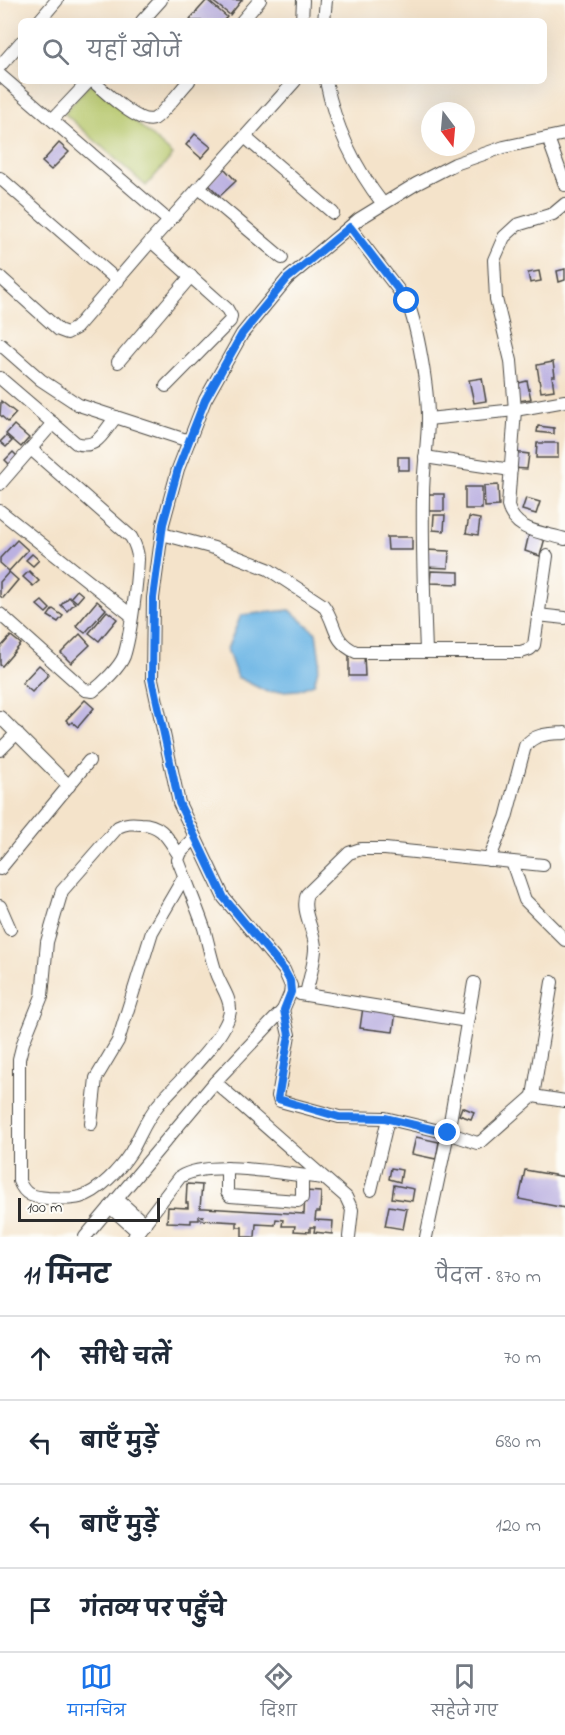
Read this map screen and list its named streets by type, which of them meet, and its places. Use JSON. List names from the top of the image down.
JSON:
{
  "scale_bar": "100 m",
  "north": "bottom",
  "page": {
    "search": "यहाँ खोजें",
    "scale": "100 m",
    "heading": ["11 मिनट", "पैदल · 870 m"],
    "list": [
      ["सीधे चलें", "70 m"],
      ["बाएँ मुड़ें", "680 m"],
      ["बाएँ मुड़ें", "120 m"],
      "गंतव्य पर पहुँचे"
    ],
    "nav": ["मानचित्र", "दिशा", "सहेजे गए"]
  }
}
